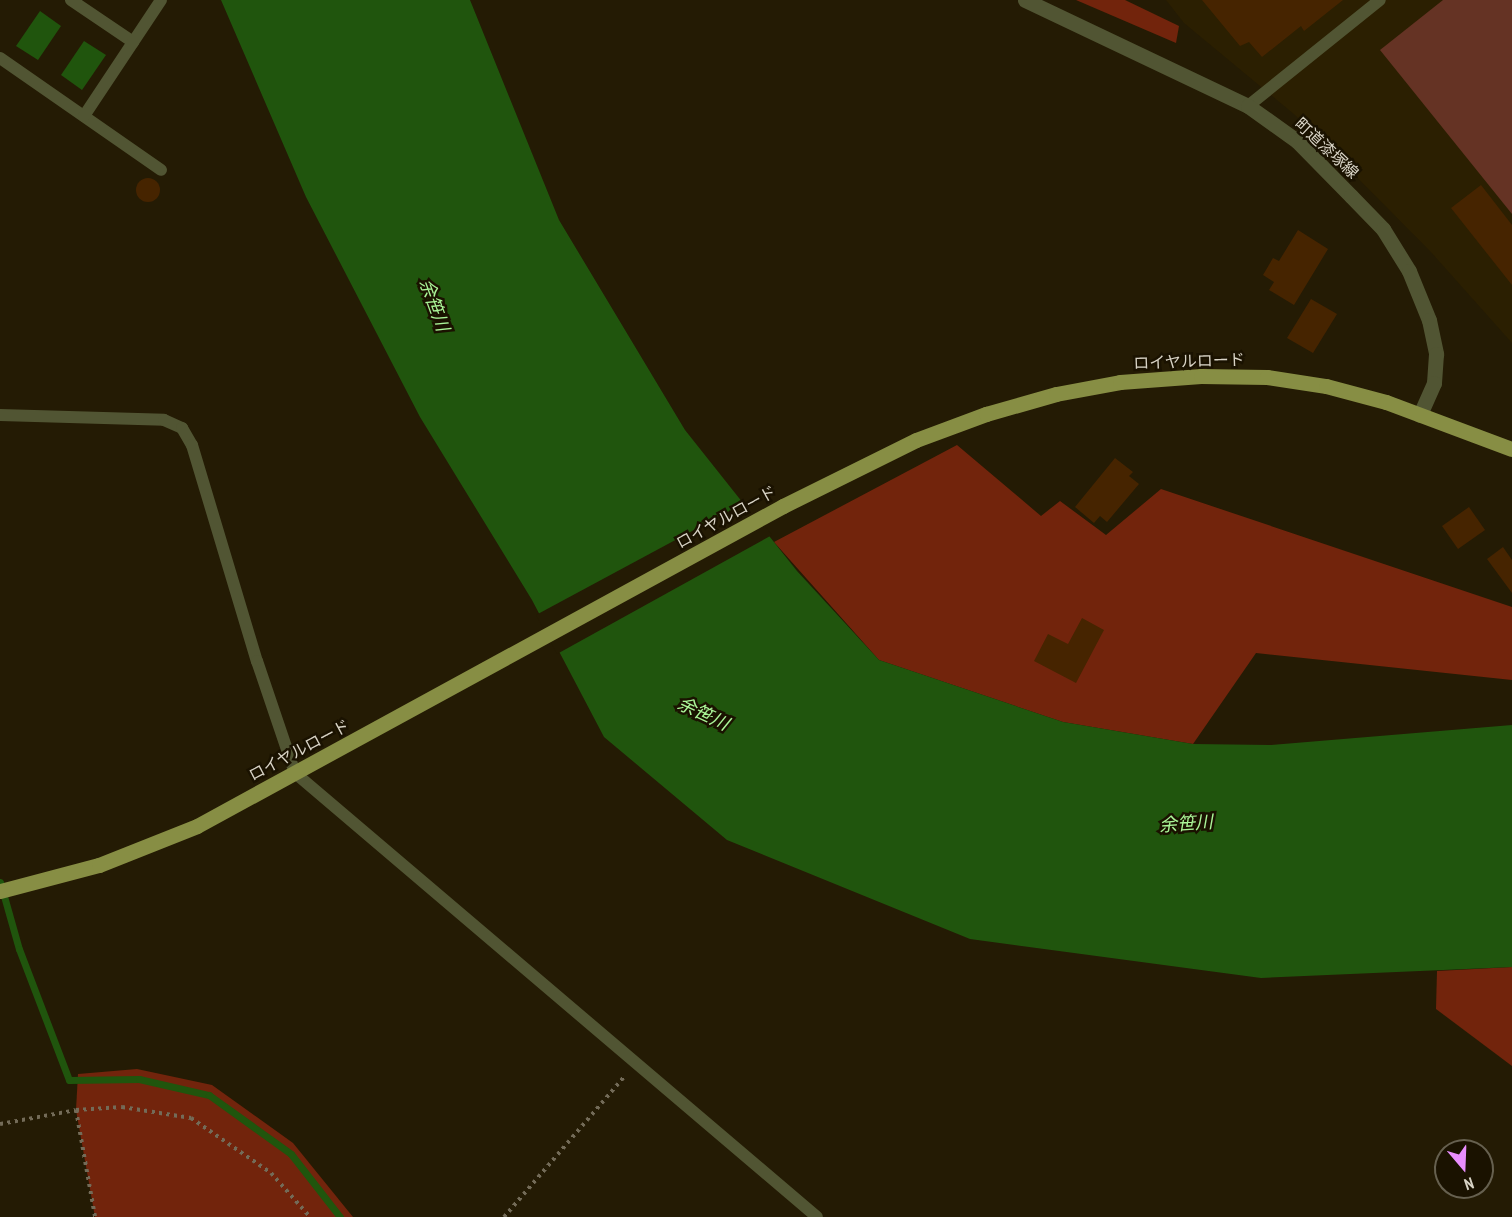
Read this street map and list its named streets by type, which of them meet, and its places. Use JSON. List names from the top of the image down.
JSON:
{
  "streets": {
    "main road": ["ロイヤルロード"],
    "street": ["町道漆塚線"]
  },
  "crossings": [
    ["町道漆塚線", "ロイヤルロード"]
  ],
  "water": ["余笹川"],
  "north": "bottom"
}
